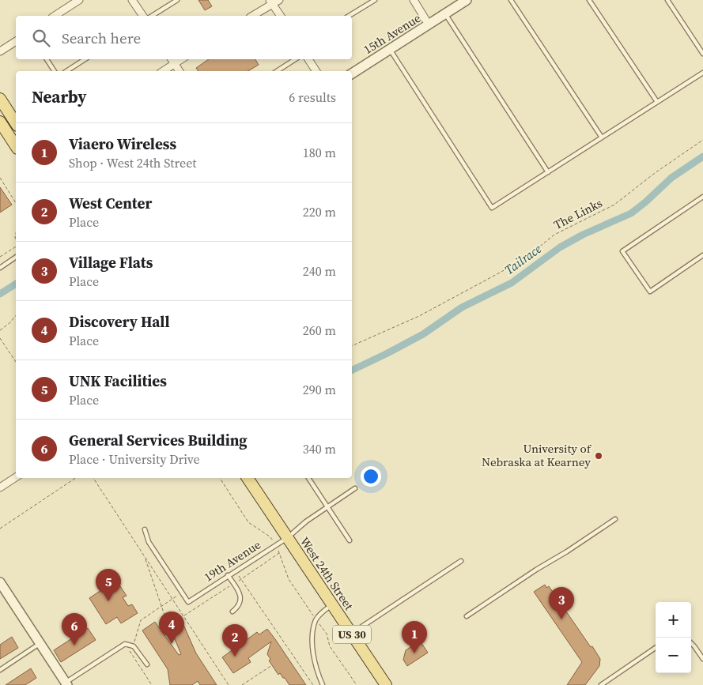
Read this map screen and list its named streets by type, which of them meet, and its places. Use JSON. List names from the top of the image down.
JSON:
{
  "streets": {
    "main road": ["West 24th Street", "US 30"],
    "street": ["15th Avenue"],
    "lane": ["19th Avenue"],
    "path": ["The Links"]
  },
  "crossings": [
    ["19th Avenue", "West 24th Street"]
  ],
  "water": ["Tailrace"],
  "places": ["University of Nebraska at Kearney"],
  "page": {
    "search": "Search here",
    "heading": ["Nearby", "6 results"],
    "list": [
      {
        "mark": "1",
        "name": "Viaero Wireless",
        "note": "Shop · West 24th Street",
        "value": "180 m"
      },
      {
        "mark": "2",
        "name": "West Center",
        "note": "Place",
        "value": "220 m"
      },
      {
        "mark": "3",
        "name": "Village Flats",
        "note": "Place",
        "value": "240 m"
      },
      {
        "mark": "4",
        "name": "Discovery Hall",
        "note": "Place",
        "value": "260 m"
      },
      {
        "mark": "5",
        "name": "UNK Facilities",
        "note": "Place",
        "value": "290 m"
      },
      {
        "mark": "6",
        "name": "General Services Building",
        "note": "Place · University Drive",
        "value": "340 m"
      }
    ],
    "pins": [
      "5",
      "3",
      "4",
      "6",
      "1",
      "2"
    ],
    "map_buttons": ["+", "−"]
  }
}
